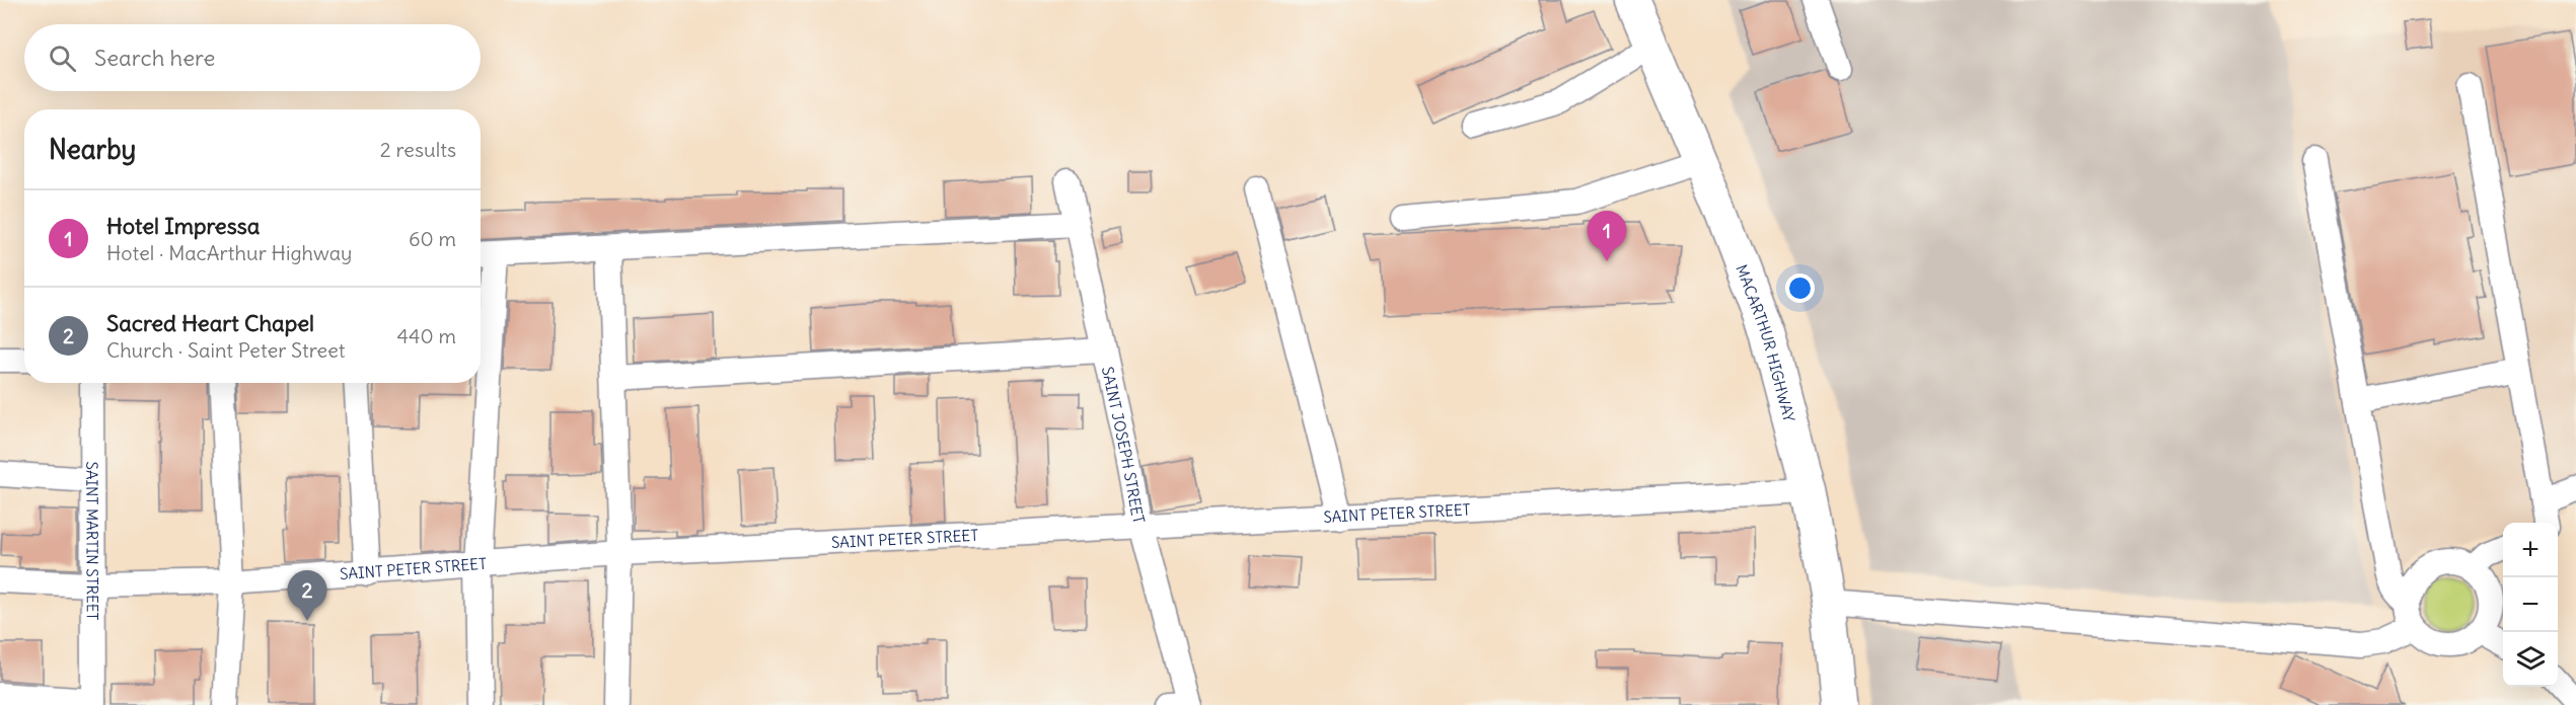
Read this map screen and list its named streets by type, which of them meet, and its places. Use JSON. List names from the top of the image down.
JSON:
{
  "streets": {
    "highway": ["MACARTHUR HIGHWAY"],
    "street": ["SAINT JOSEPH STREET", "SAINT PETER STREET", "SAINT MARTIN STREET"]
  },
  "crossings": [
    ["MACARTHUR HIGHWAY", "SAINT PETER STREET"],
    ["SAINT JOSEPH STREET", "SAINT PETER STREET"],
    ["SAINT PETER STREET", "SAINT MARTIN STREET"]
  ],
  "page": {
    "search": "Search here",
    "heading": ["Nearby", "2 results"],
    "list": [
      {
        "mark": "1",
        "name": "Hotel Impressa",
        "note": "Hotel · MacArthur Highway",
        "value": "60 m"
      },
      {
        "mark": "2",
        "name": "Sacred Heart Chapel",
        "note": "Church · Saint Peter Street",
        "value": "440 m"
      }
    ],
    "pins": ["1", "2"],
    "map_buttons": ["+", "−"]
  }
}
